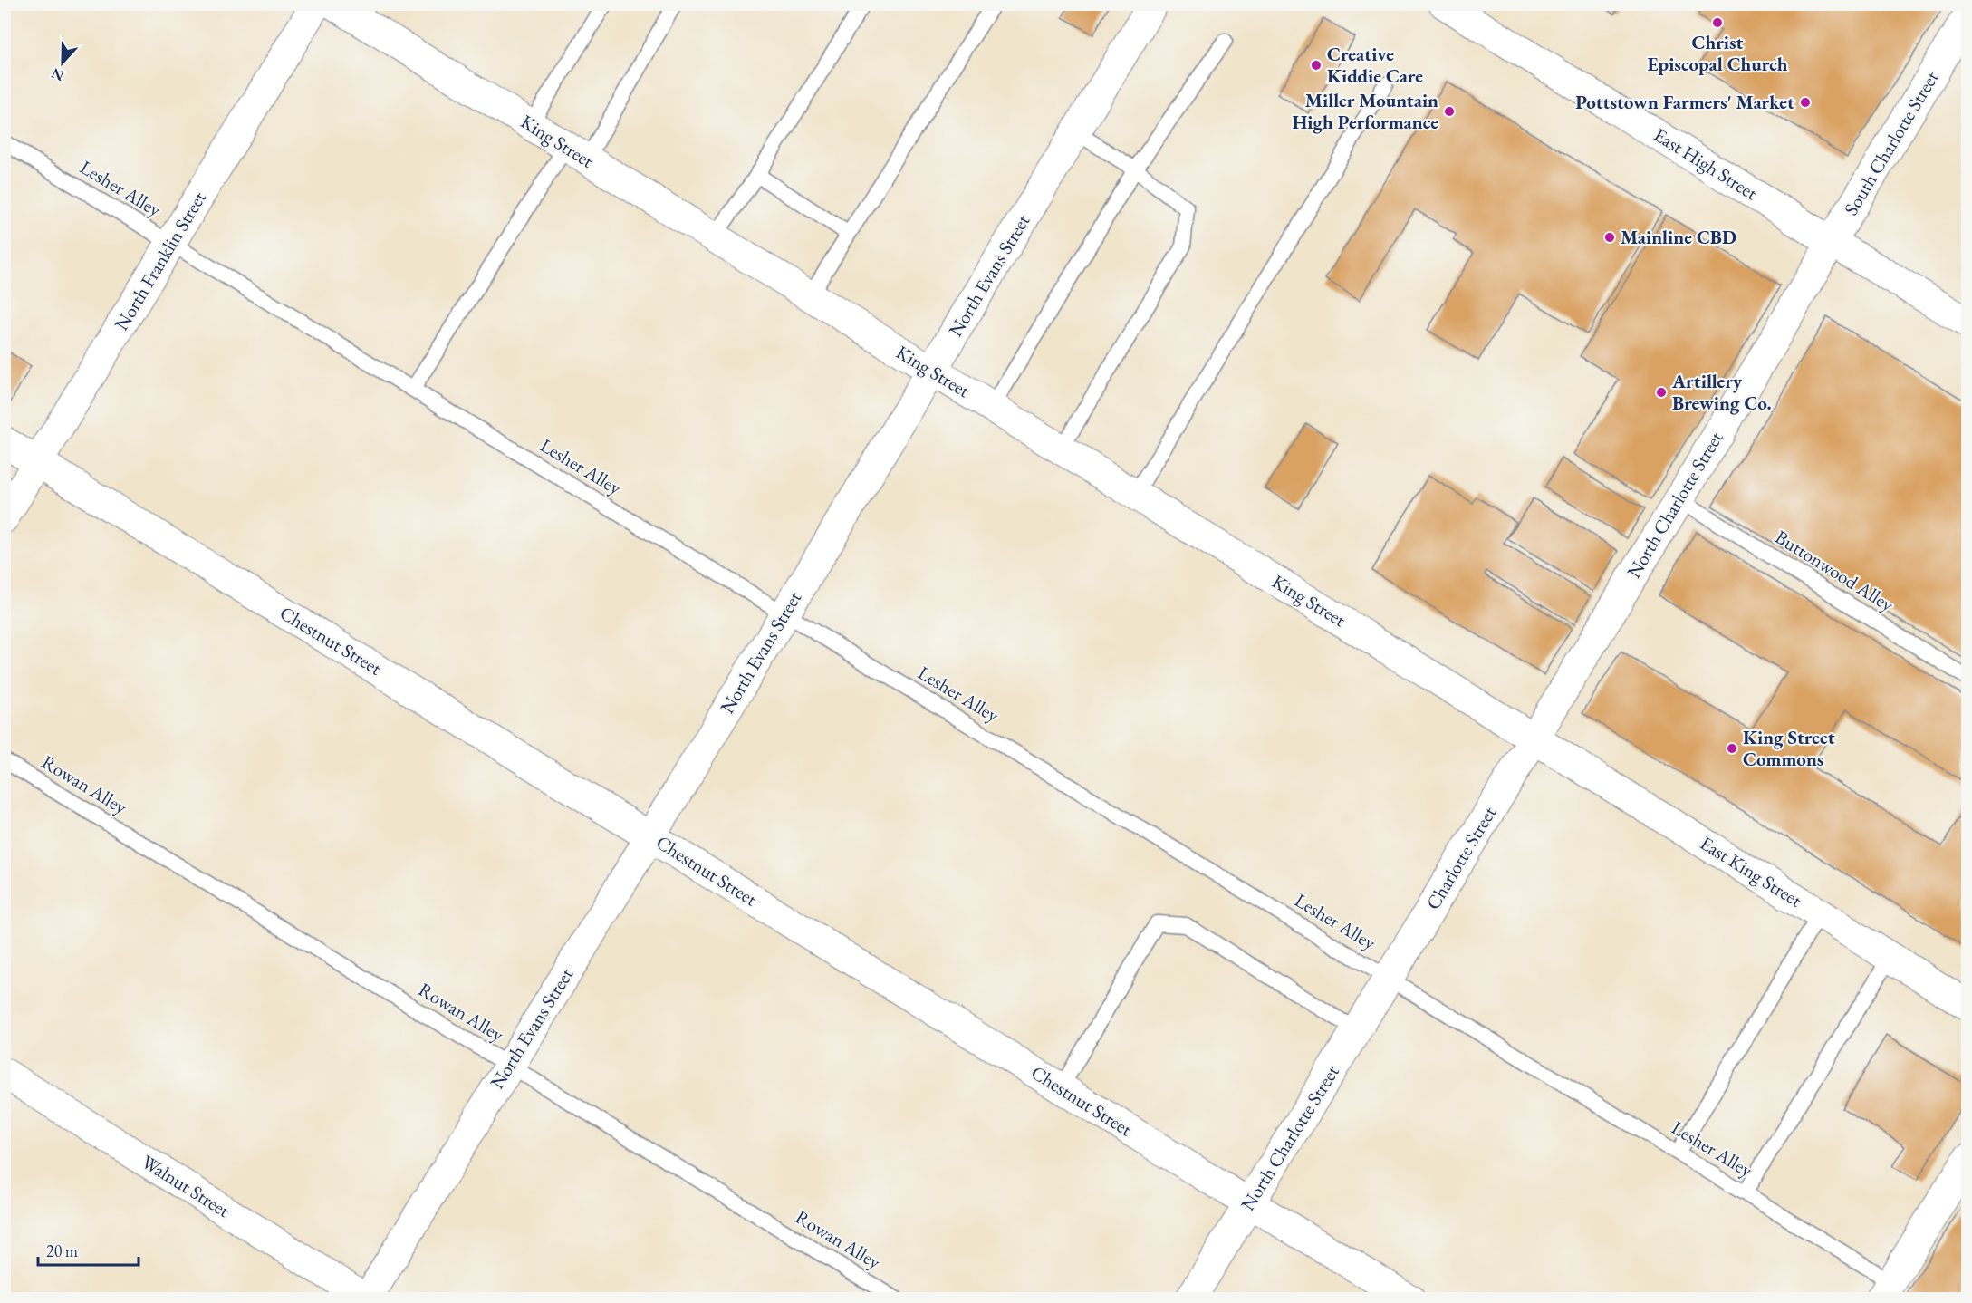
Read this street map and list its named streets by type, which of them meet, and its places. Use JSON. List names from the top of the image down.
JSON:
{
  "streets": {
    "street": [
      "King Street",
      "South Charlotte Street",
      "East High Street",
      "North Franklin Street",
      "North Evans Street",
      "North Charlotte Street",
      "Chestnut Street",
      "Charlotte Street",
      "East King Street",
      "Walnut Street"
    ],
    "lane": ["Lesher Alley", "Buttonwood Alley", "Rowan Alley"]
  },
  "crossings": [
    ["King Street", "North Evans Street"],
    ["King Street", "North Charlotte Street"],
    ["King Street", "Charlotte Street"],
    ["King Street", "East King Street"],
    ["South Charlotte Street", "East High Street"],
    ["South Charlotte Street", "North Charlotte Street"],
    ["East High Street", "North Charlotte Street"],
    ["Lesher Alley", "North Franklin Street"],
    ["Lesher Alley", "North Evans Street"],
    ["Lesher Alley", "North Charlotte Street"],
    ["Lesher Alley", "Charlotte Street"],
    ["North Franklin Street", "Chestnut Street"],
    ["North Evans Street", "Chestnut Street"],
    ["North Evans Street", "Rowan Alley"],
    ["North Evans Street", "Walnut Street"],
    ["North Charlotte Street", "Buttonwood Alley"],
    ["North Charlotte Street", "Chestnut Street"],
    ["North Charlotte Street", "Charlotte Street"],
    ["North Charlotte Street", "East King Street"],
    ["Charlotte Street", "East King Street"]
  ],
  "places": [
    "Christ Episcopal Church",
    "Creative Kiddie Care",
    "Pottstown Farmers' Market",
    "Miller Mountain High Performance",
    "Mainline CBD",
    "Artillery Brewing Co.",
    "King Street Commons"
  ],
  "scale_bar": "20 m",
  "north": "bottom"
}
